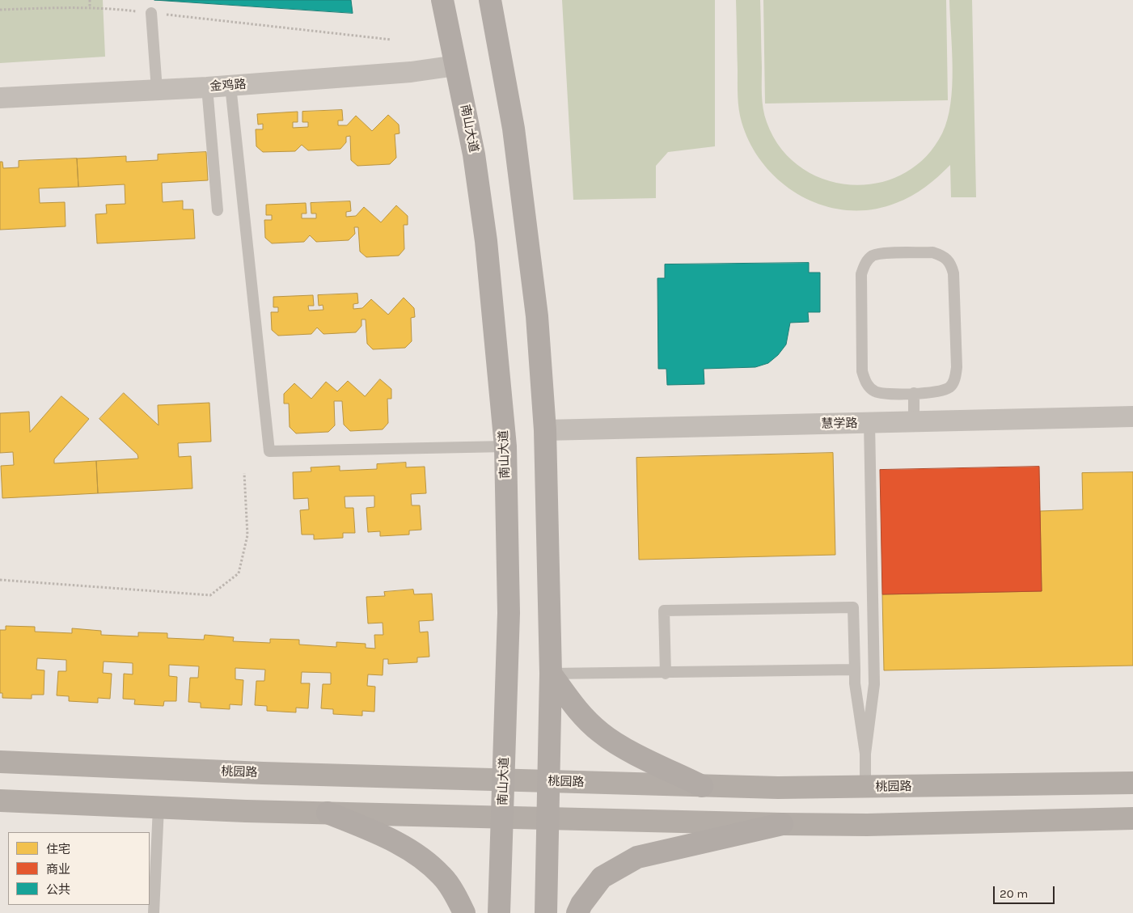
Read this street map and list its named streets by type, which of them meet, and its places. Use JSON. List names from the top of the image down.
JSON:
{
  "streets": {
    "main road": ["南山大道", "桃园路"],
    "street": ["金鸡路", "慧学路"]
  },
  "crossings": [
    ["金鸡路", "南山大道"],
    ["南山大道", "桃园路"]
  ],
  "legend": ["住宅", "商业", "公共"],
  "scale_bar": "20 m"
}
